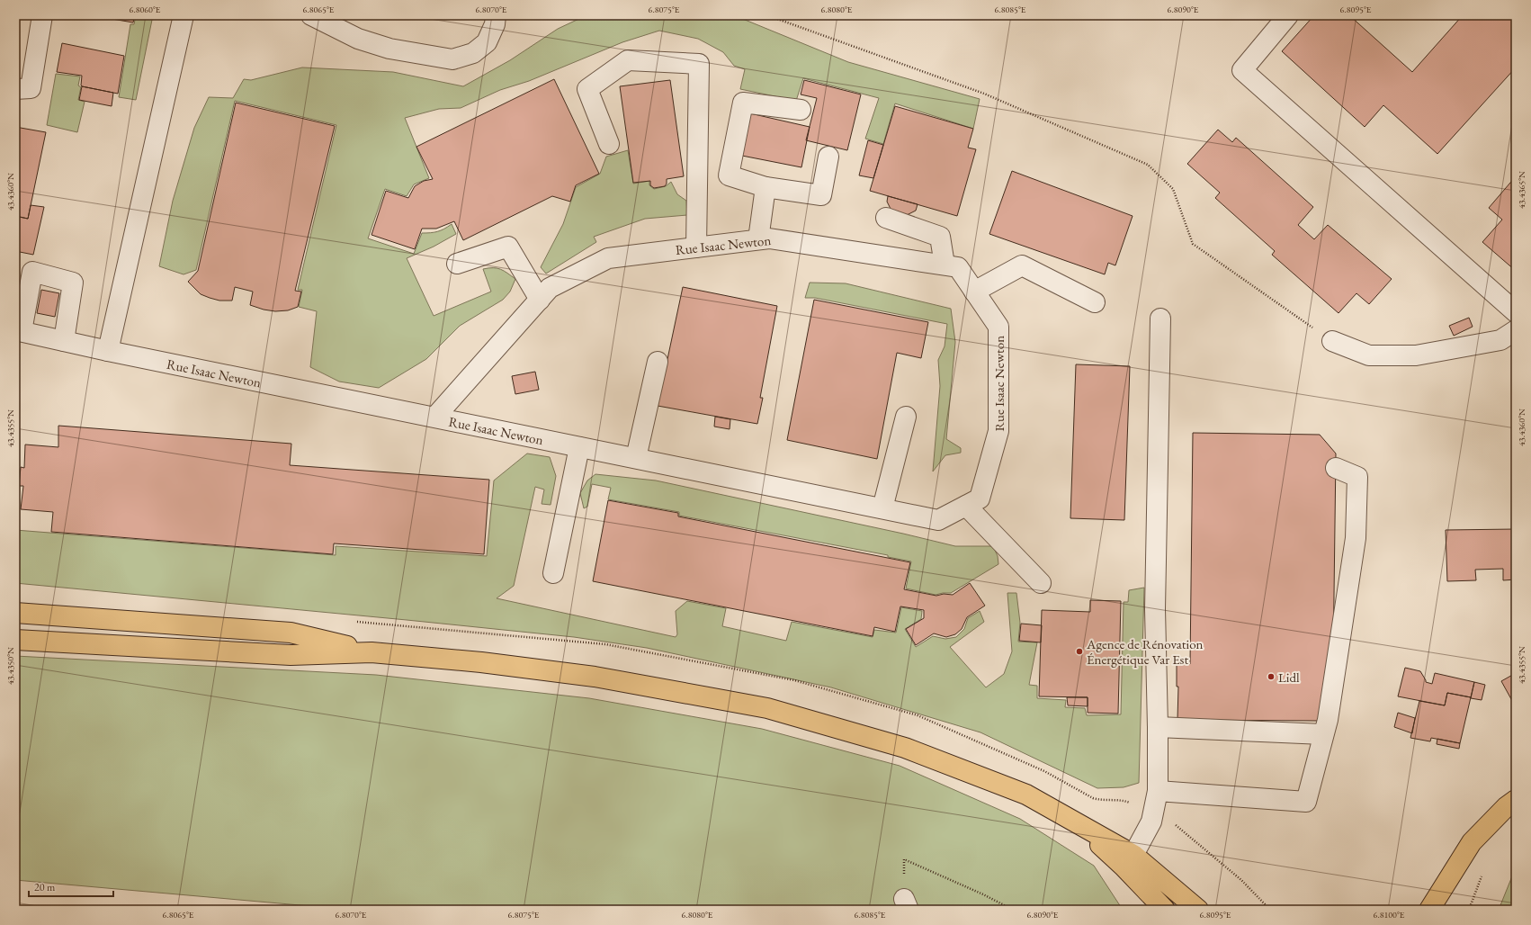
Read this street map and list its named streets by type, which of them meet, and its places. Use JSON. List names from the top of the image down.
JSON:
{
  "streets": {
    "lane": ["Rue Isaac Newton"]
  },
  "places": ["Agence de Rénovation Énergétique Var Est", "Lidl"],
  "scale_bar": "20 m",
  "coordinates": [
    "6.8060°E",
    "6.8065°E",
    "6.8070°E",
    "6.8075°E",
    "6.8080°E",
    "6.8085°E",
    "6.8090°E",
    "6.8095°E",
    "43.4365°N",
    "43.4360°N",
    "43.4355°N",
    "43.4350°N",
    "6.8100°E"
  ]
}
